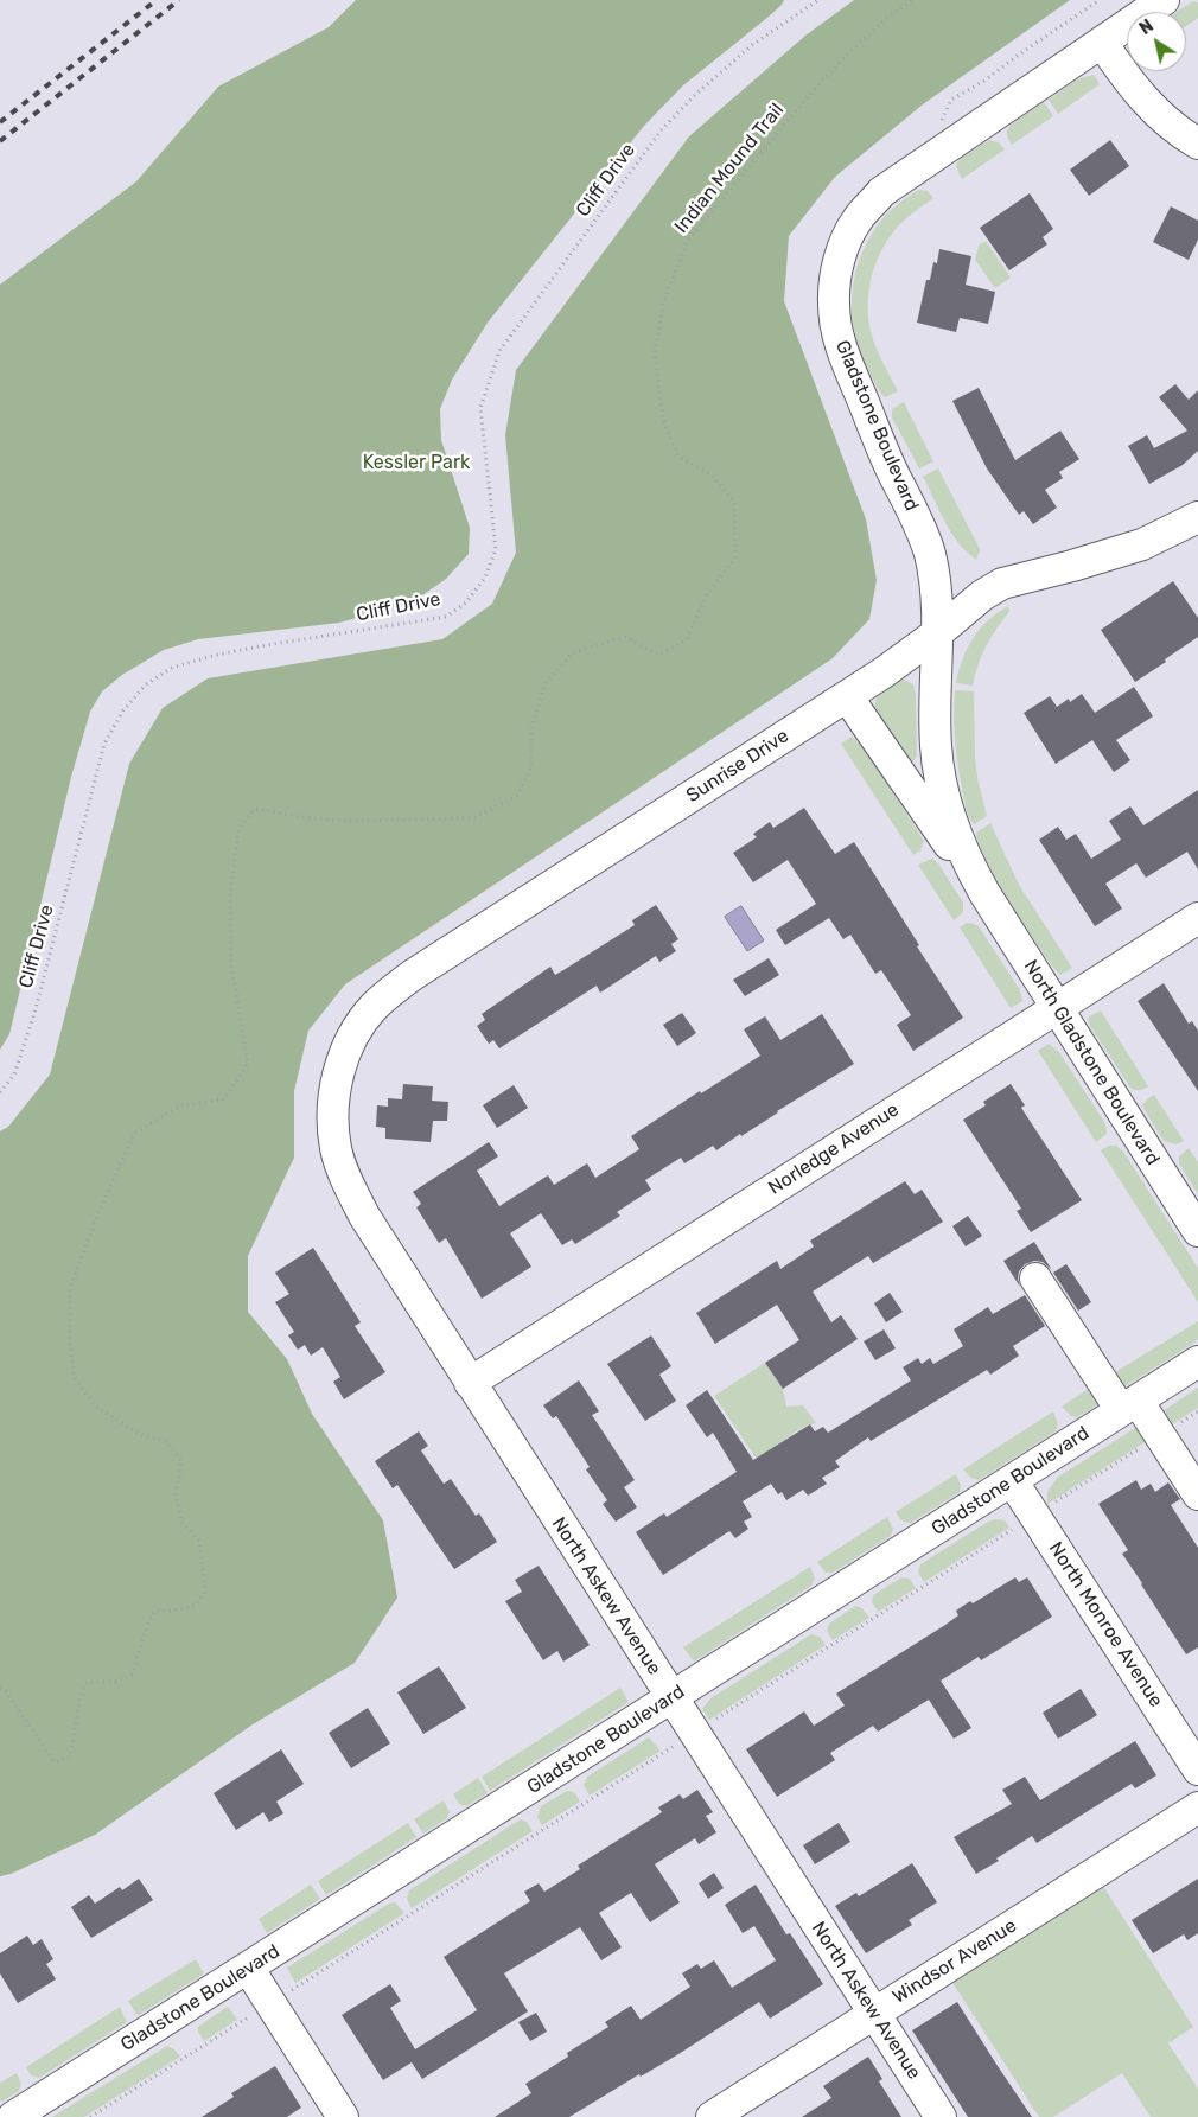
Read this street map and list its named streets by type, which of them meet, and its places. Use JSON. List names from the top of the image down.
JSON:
{
  "streets": {
    "street": [
      "Gladstone Boulevard",
      "Sunrise Drive",
      "North Gladstone Boulevard",
      "Norledge Avenue",
      "North Askew Avenue",
      "North Monroe Avenue",
      "Windsor Avenue"
    ],
    "path": ["Indian Mound Trail", "Cliff Drive"]
  },
  "crossings": [
    ["Gladstone Boulevard", "Sunrise Drive"],
    ["Gladstone Boulevard", "North Gladstone Boulevard"],
    ["Gladstone Boulevard", "North Askew Avenue"],
    ["Gladstone Boulevard", "North Monroe Avenue"],
    ["Sunrise Drive", "North Gladstone Boulevard"],
    ["Sunrise Drive", "North Askew Avenue"],
    ["North Gladstone Boulevard", "Norledge Avenue"],
    ["Norledge Avenue", "North Askew Avenue"],
    ["North Askew Avenue", "Windsor Avenue"]
  ],
  "parks": ["Kessler Park"],
  "north": "top left"
}
